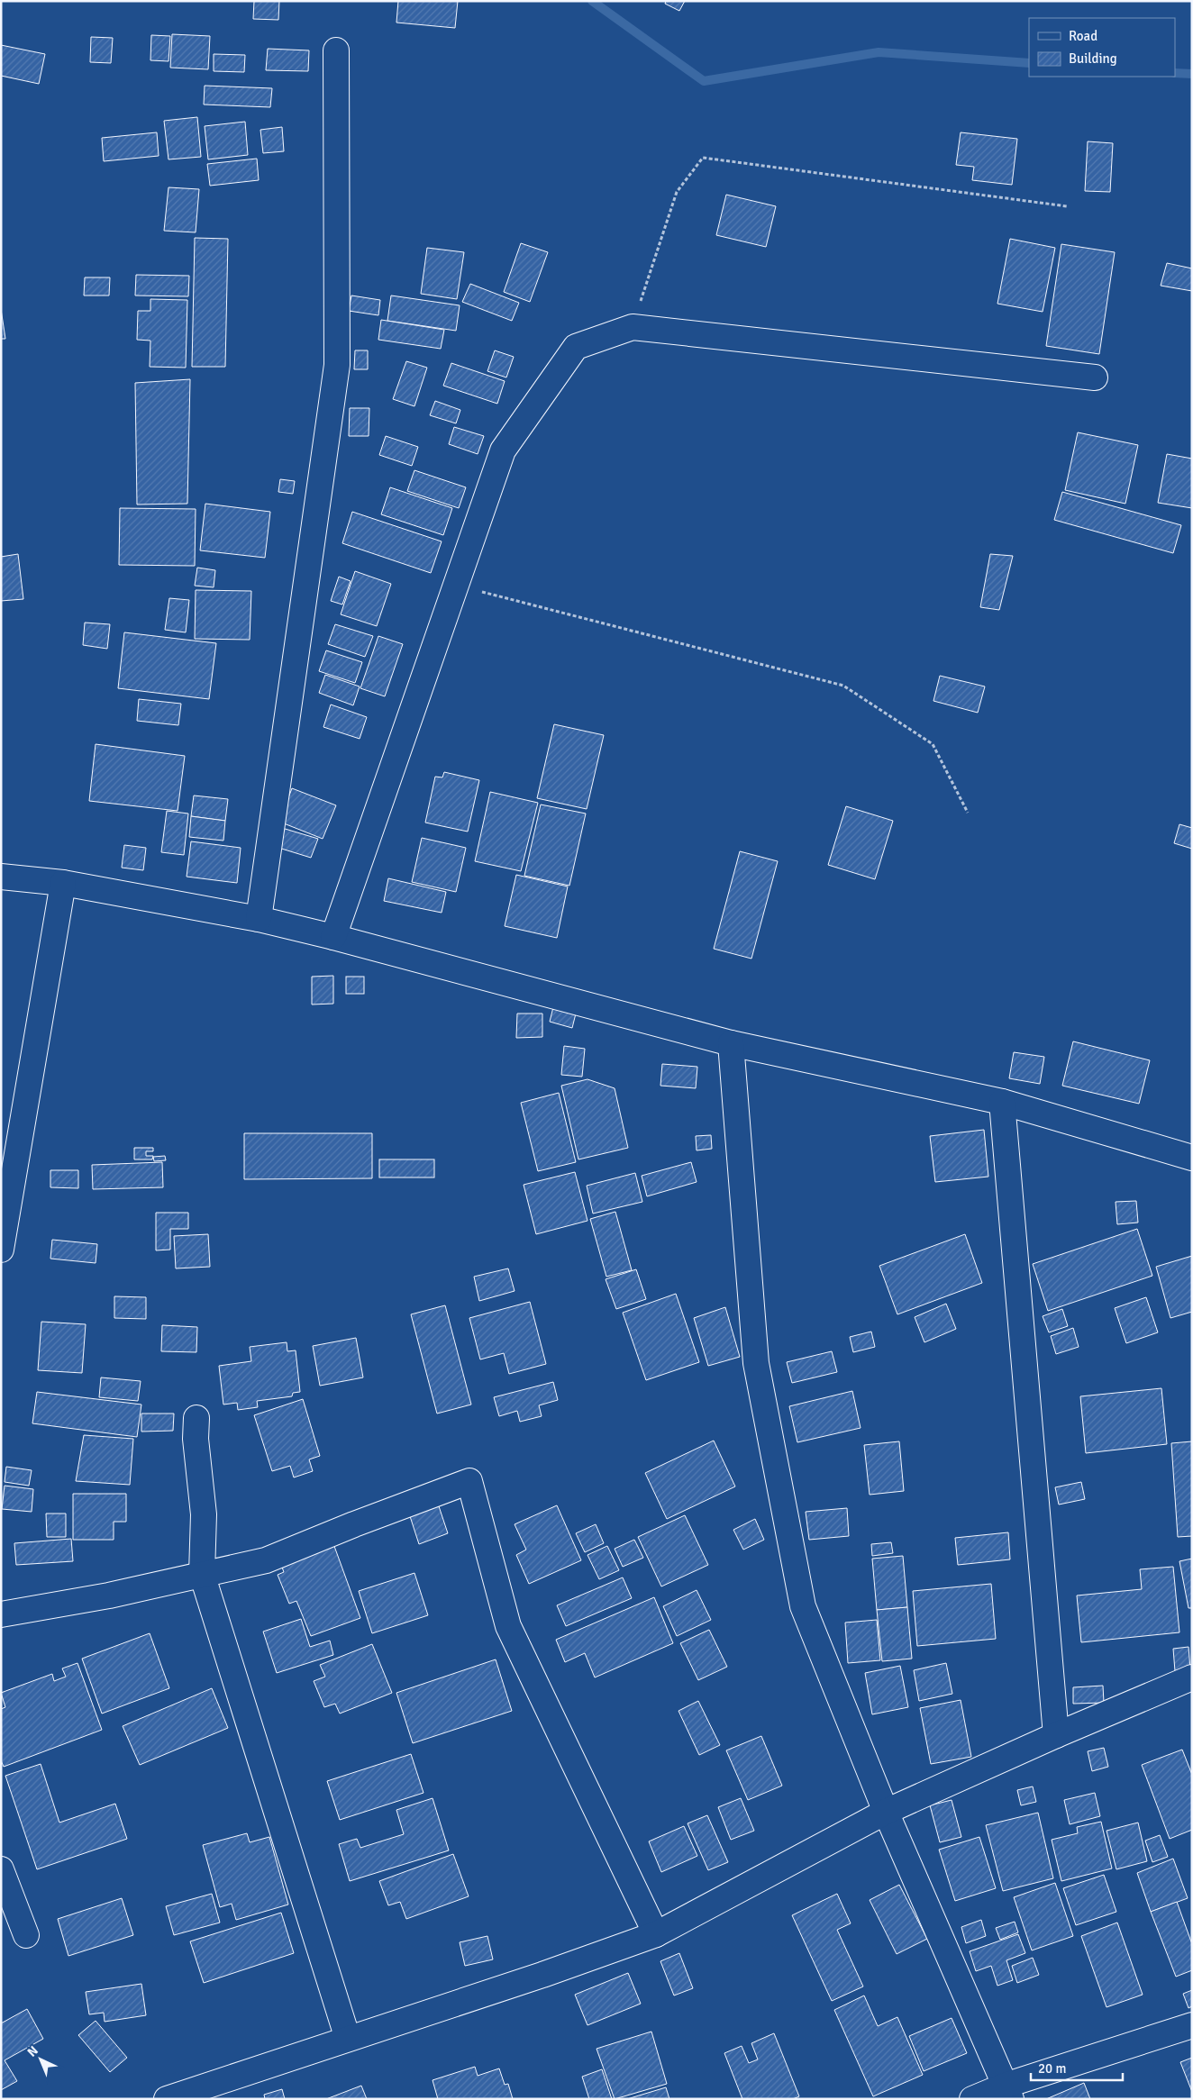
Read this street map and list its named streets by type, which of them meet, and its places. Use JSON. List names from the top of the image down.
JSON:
{
  "legend": ["Road", "Building"],
  "scale_bar": "20 m",
  "north": "top left"
}
